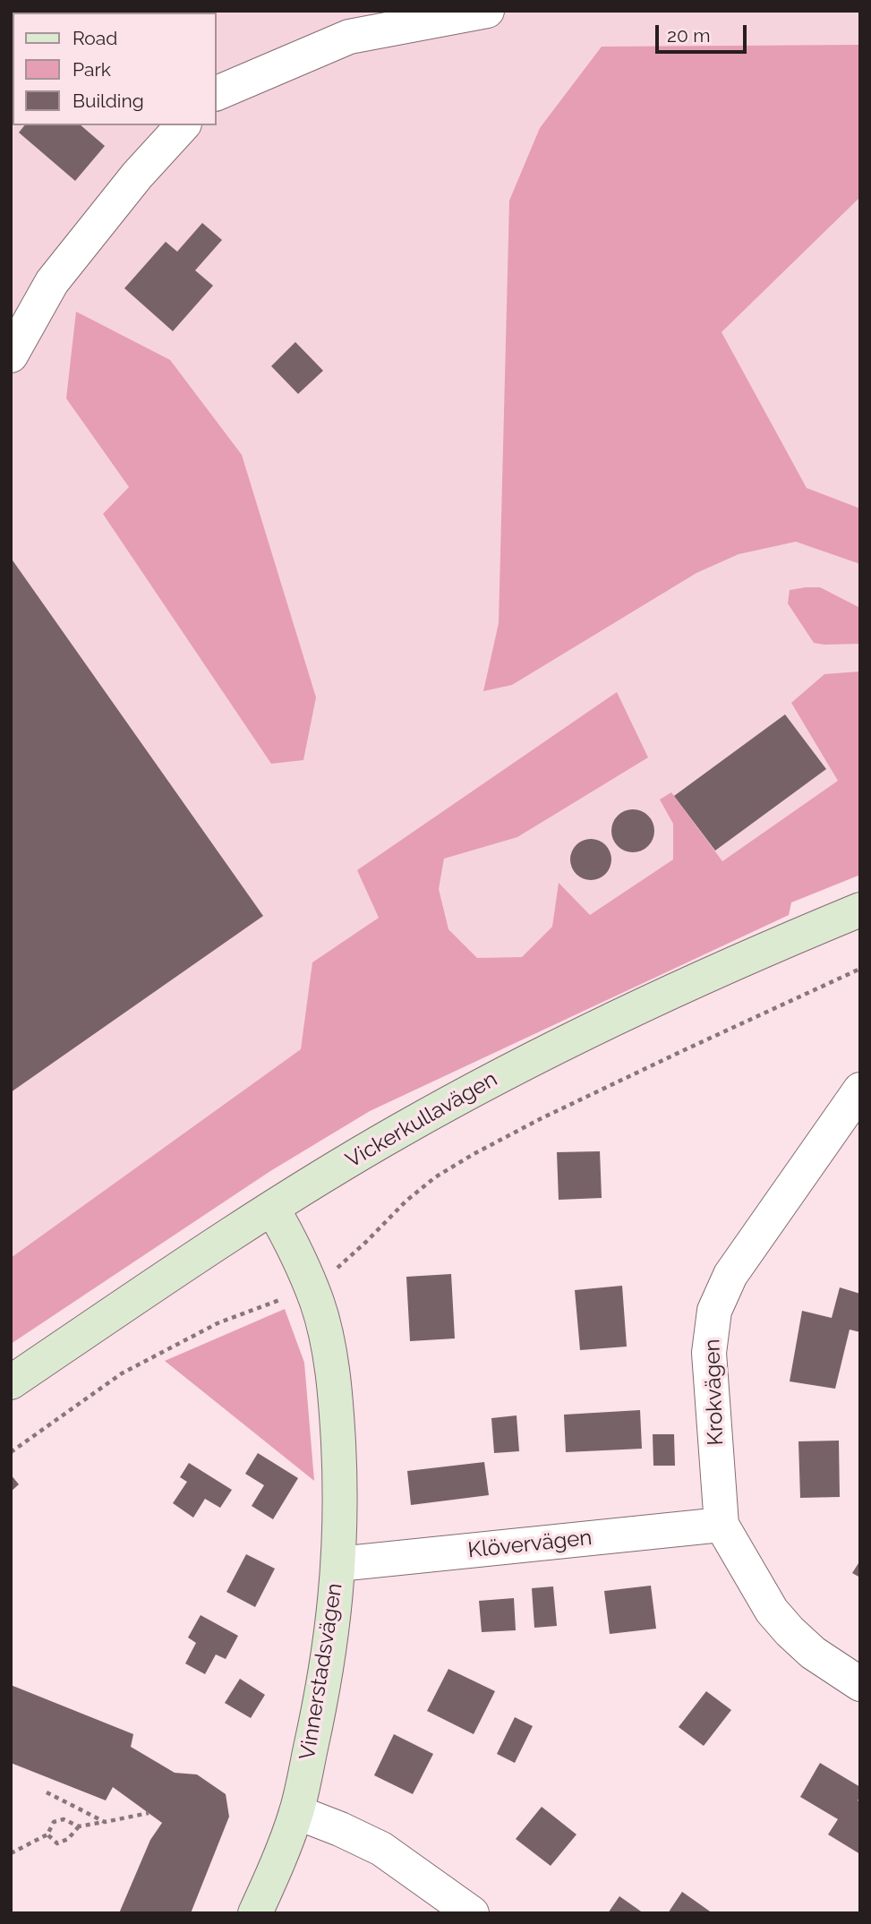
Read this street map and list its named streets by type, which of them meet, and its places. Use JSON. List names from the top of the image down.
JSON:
{
  "streets": {
    "main road": ["Vickerkullavägen", "Vinnerstadsvägen"],
    "street": ["Krokvägen", "Klövervägen"]
  },
  "crossings": [
    ["Vickerkullavägen", "Vinnerstadsvägen"],
    ["Krokvägen", "Klövervägen"],
    ["Klövervägen", "Vinnerstadsvägen"]
  ],
  "legend": ["Road", "Park", "Building"],
  "scale_bar": "20 m"
}
